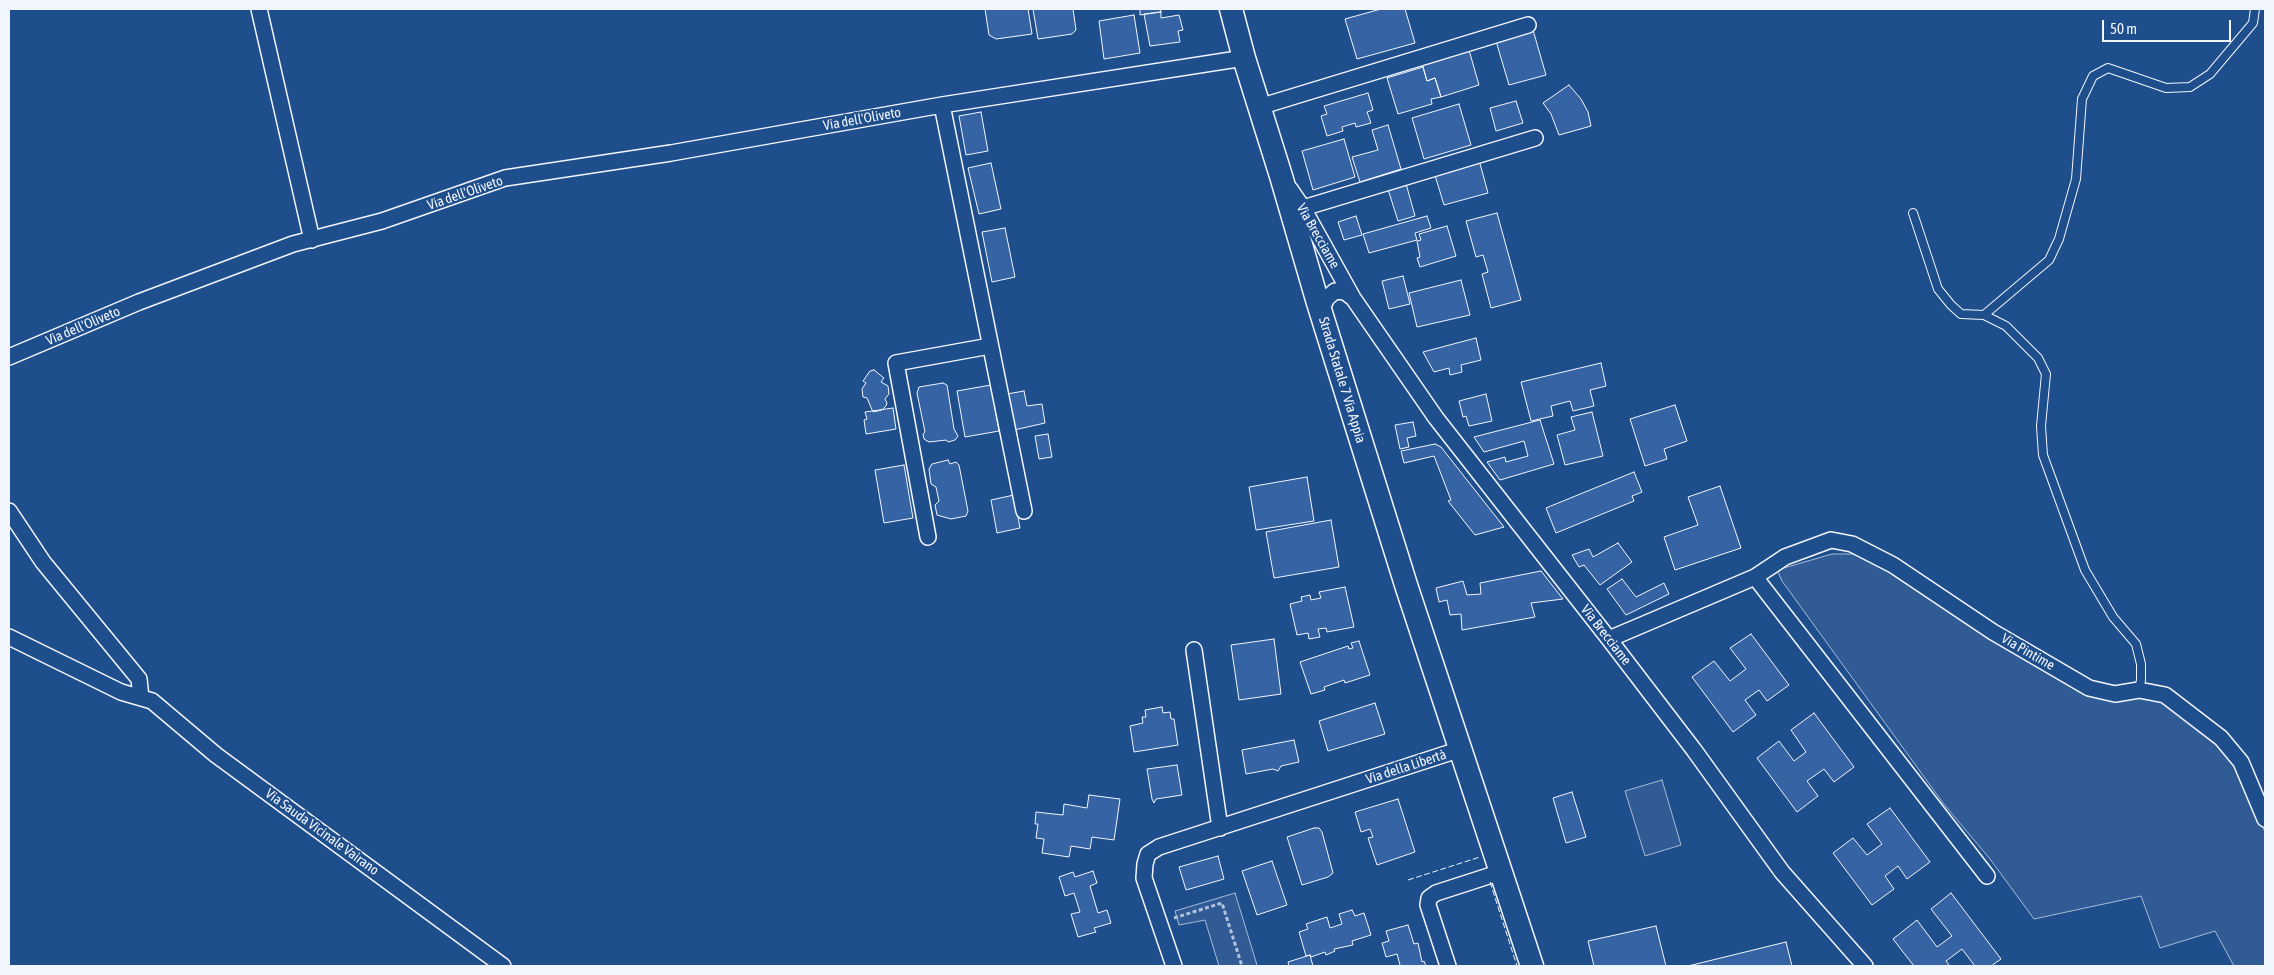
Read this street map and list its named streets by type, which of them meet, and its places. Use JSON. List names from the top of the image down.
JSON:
{
  "streets": {
    "main road": ["Strada Statale 7 Via Appia", "Via della Libertà"],
    "street": [
      "Via dell'Oliveto",
      "Via Brecciame",
      "Via Pintime",
      "Via Sauda Vicinale Vairano"
    ]
  },
  "crossings": [
    ["Via dell'Oliveto", "Strada Statale 7 Via Appia"],
    ["Via Brecciame", "Strada Statale 7 Via Appia"],
    ["Via Brecciame", "Via Pintime"],
    ["Strada Statale 7 Via Appia", "Via della Libertà"]
  ],
  "scale_bar": "50 m"
}
